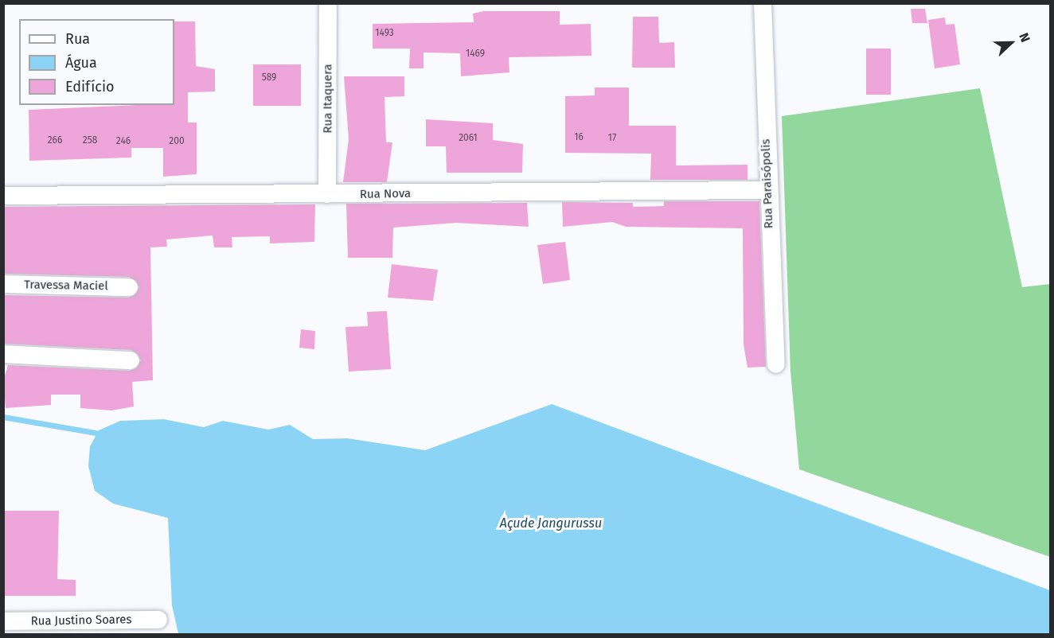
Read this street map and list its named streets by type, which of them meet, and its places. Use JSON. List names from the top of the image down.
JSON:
{
  "streets": {
    "street": [
      "Rua Itaquera",
      "Rua Paraisópolis",
      "Rua Nova",
      "Travessa Maciel",
      "Rua Justino Soares"
    ]
  },
  "crossings": [
    ["Rua Itaquera", "Rua Nova"],
    ["Rua Paraisópolis", "Rua Nova"]
  ],
  "water": ["Açude Jangurussu"],
  "house_numbers": [
    "1493",
    "1469",
    "589",
    "16",
    "2061",
    "17",
    "266",
    "258",
    "246",
    "200"
  ],
  "legend": ["Rua", "Água", "Edifício"],
  "north": "right"
}
